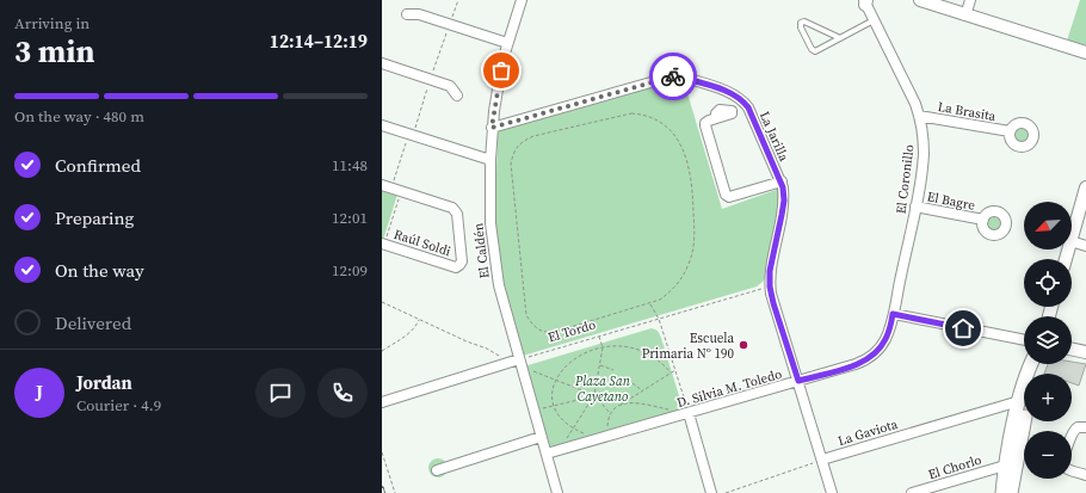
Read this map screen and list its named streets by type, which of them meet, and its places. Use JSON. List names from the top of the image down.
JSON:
{
  "streets": {
    "street": [
      "La Brasita",
      "La Jarilla",
      "El Coronillo",
      "El Bagre",
      "Raúl Soldi",
      "El Caldén",
      "D. Silvia M. Toledo",
      "La Gaviota",
      "El Chorlo"
    ],
    "path": ["El Tordo"]
  },
  "crossings": [
    ["La Brasita", "El Coronillo"],
    ["La Jarilla", "El Caldén"],
    ["La Jarilla", "El Tordo"],
    ["La Jarilla", "D. Silvia M. Toledo"],
    ["La Jarilla", "La Gaviota"],
    ["El Coronillo", "El Bagre"],
    ["El Coronillo", "D. Silvia M. Toledo"],
    ["El Caldén", "El Tordo"],
    ["El Caldén", "D. Silvia M. Toledo"]
  ],
  "parks": ["Plaza San Cayetano"],
  "places": ["Escuela Primaria Nº 190"],
  "north": "bottom left",
  "page": {
    "heading": ["3 min", "Arriving in", "12:14–12:19"],
    "panel": ["Jordan", "Courier · 4.9"],
    "bar": "On the way · 480 m",
    "list": [
      ["Confirmed", "11:48"],
      ["Preparing", "12:01"],
      ["On the way", "12:09"],
      "Delivered"
    ],
    "map_buttons": ["+", "−"],
    "round": "J"
  }
}
